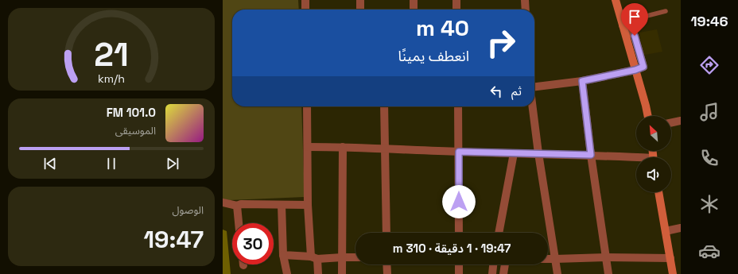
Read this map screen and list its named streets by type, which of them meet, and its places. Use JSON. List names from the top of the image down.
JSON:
{
  "north": "top left",
  "page": {
    "tabs": "19:46",
    "turn": ["40 m", "انعطف يمينًا"],
    "then": "ثم",
    "song": ["101.0 FM", "الموسيقى"],
    "tile": ["الوصول", "19:47"],
    "limit": "30",
    "trip": "19:47 · 1 دقيقة · 310 m",
    "gauge": ["21", "km/h"]
  }
}
